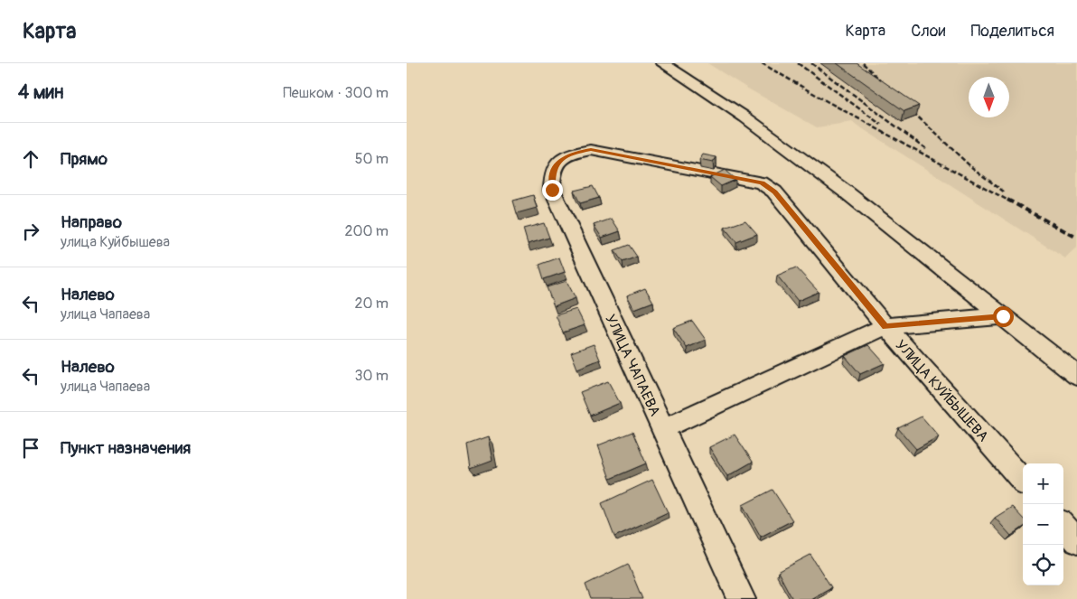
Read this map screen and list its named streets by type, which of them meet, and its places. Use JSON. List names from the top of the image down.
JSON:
{
  "streets": {
    "street": ["УЛИЦА ЧАПАЕВА", "УЛИЦА КУЙБЫШЕВА"]
  },
  "crossings": [
    ["УЛИЦА ЧАПАЕВА", "УЛИЦА КУЙБЫШЕВА"]
  ],
  "north": "bottom",
  "page": {
    "header": "Карта",
    "nav": ["Карта", "Слои", "Поделиться"],
    "heading": ["4 мин", "Пешком · 300 m"],
    "list": [
      ["Прямо", "50 m"],
      ["Направо", "улица Куйбышева", "200 m"],
      ["Налево", "улица Чапаева", "20 m"],
      ["Налево", "улица Чапаева", "30 m"],
      "Пункт назначения"
    ],
    "map_buttons": ["+", "−"]
  }
}
